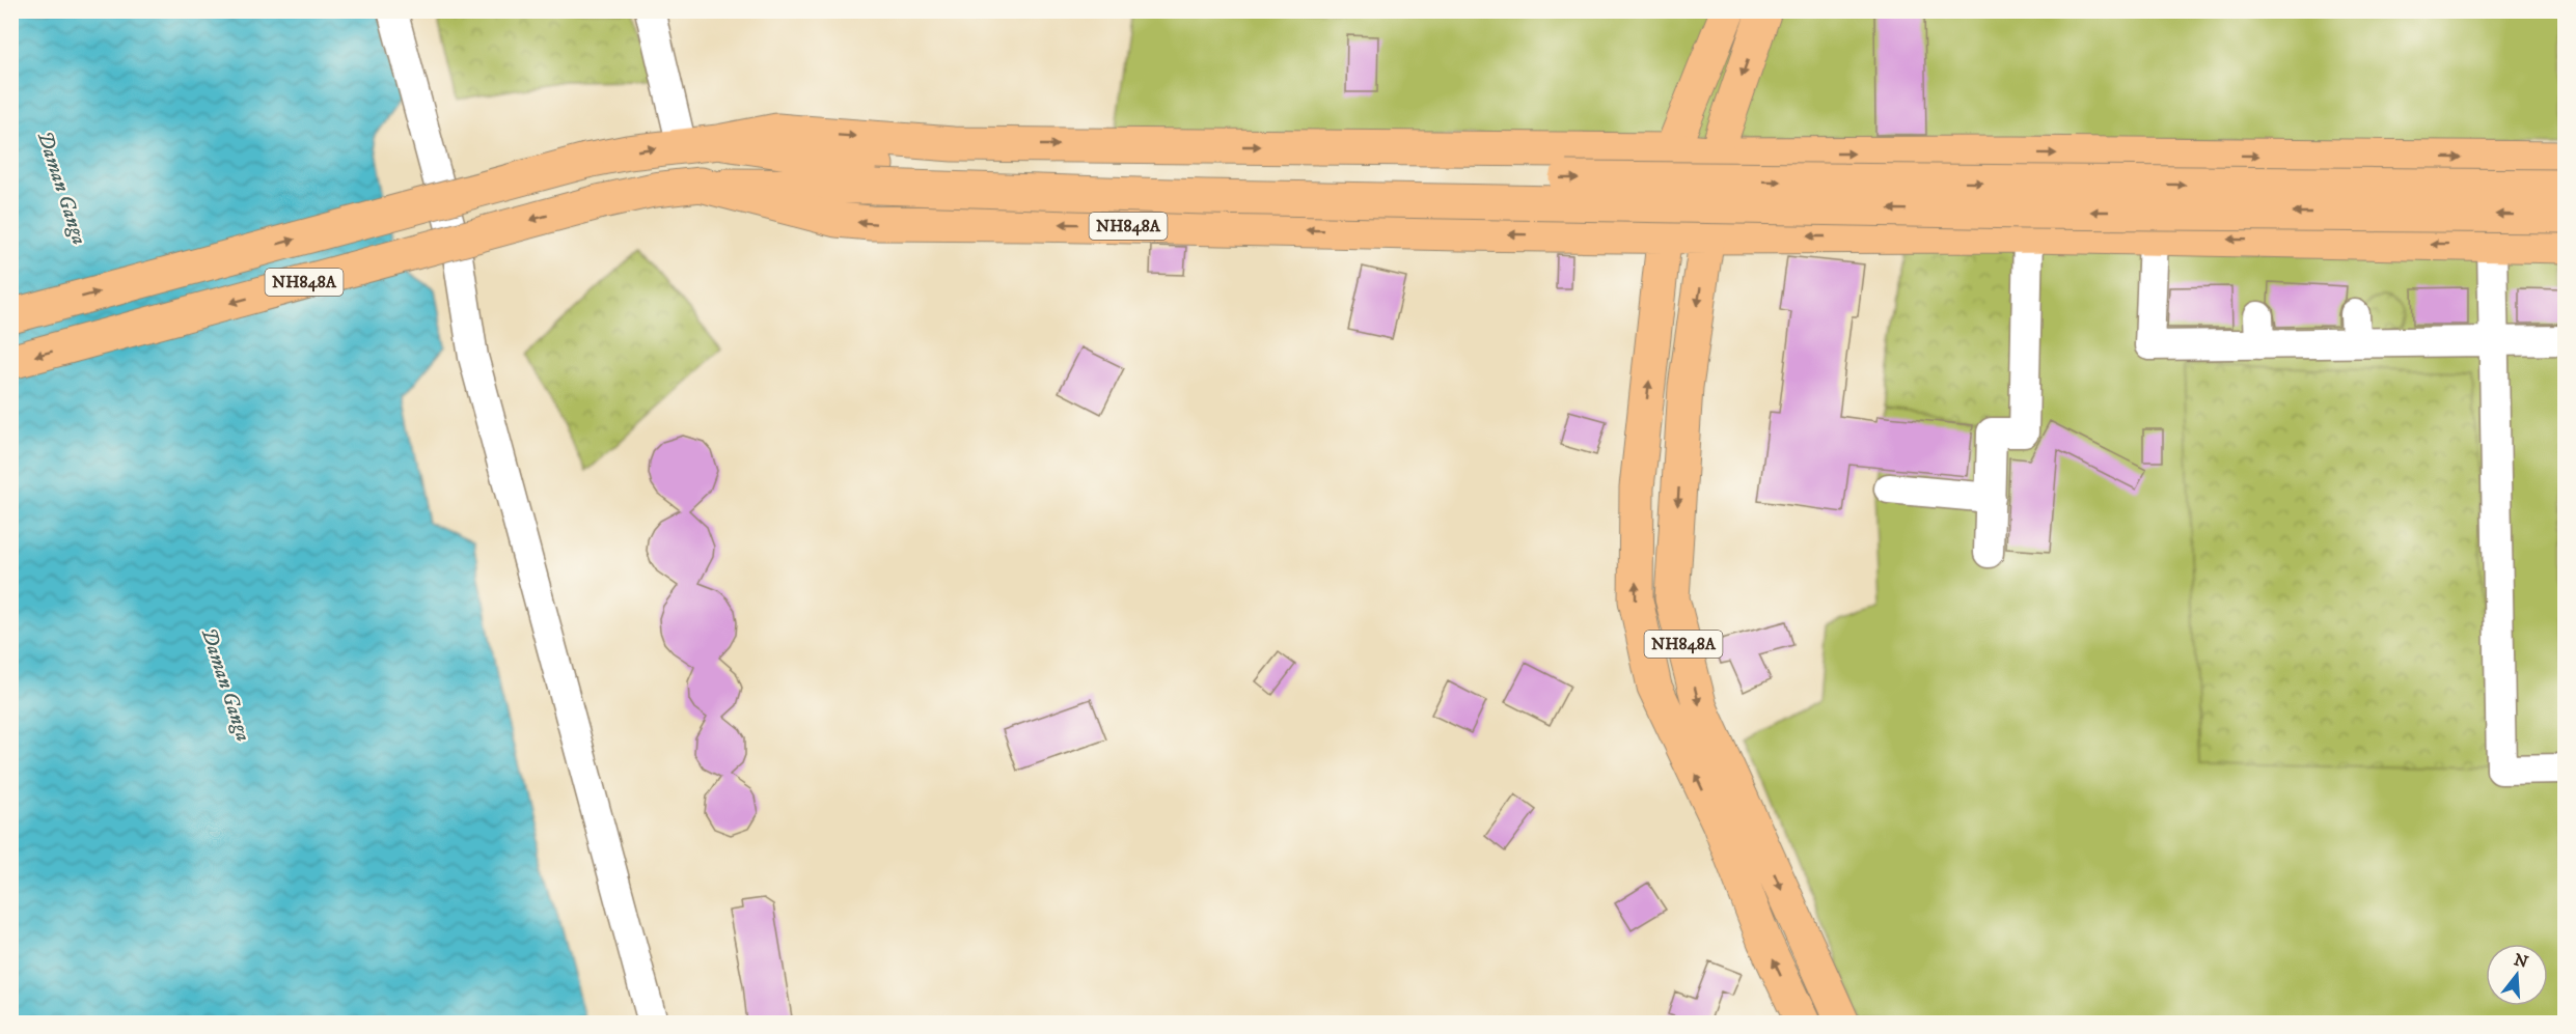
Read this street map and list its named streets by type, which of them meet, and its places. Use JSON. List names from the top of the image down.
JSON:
{
  "streets": {
    "main road": ["NH848A"]
  },
  "water": ["Daman Ganga"],
  "north": "top"
}
